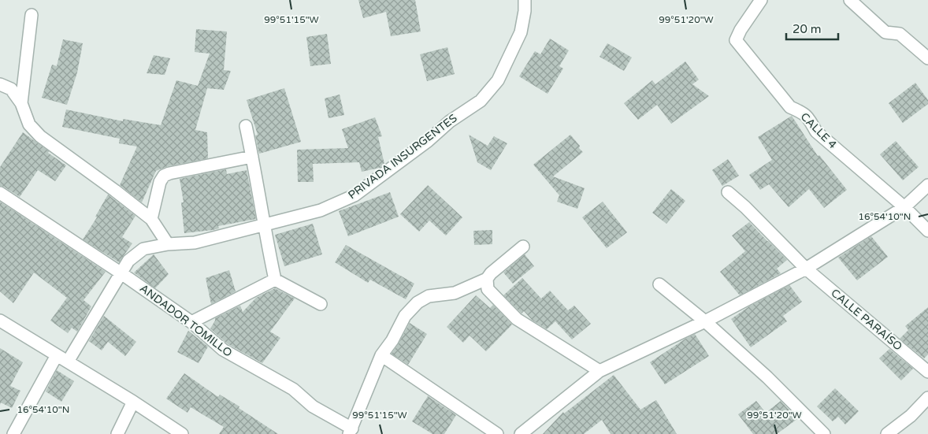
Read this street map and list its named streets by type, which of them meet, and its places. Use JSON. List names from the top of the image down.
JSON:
{
  "streets": {
    "street": [
      "CALLE 4",
      "PRIVADA INSURGENTES",
      "CALLE PARAÍSO",
      "ANDADOR TOMILLO"
    ]
  },
  "crossings": [
    ["PRIVADA INSURGENTES", "ANDADOR TOMILLO"]
  ],
  "scale_bar": "20 m",
  "coordinates": ["99°51'15\"W", "99°51'20\"W", "16°54'10\"N"]
}
